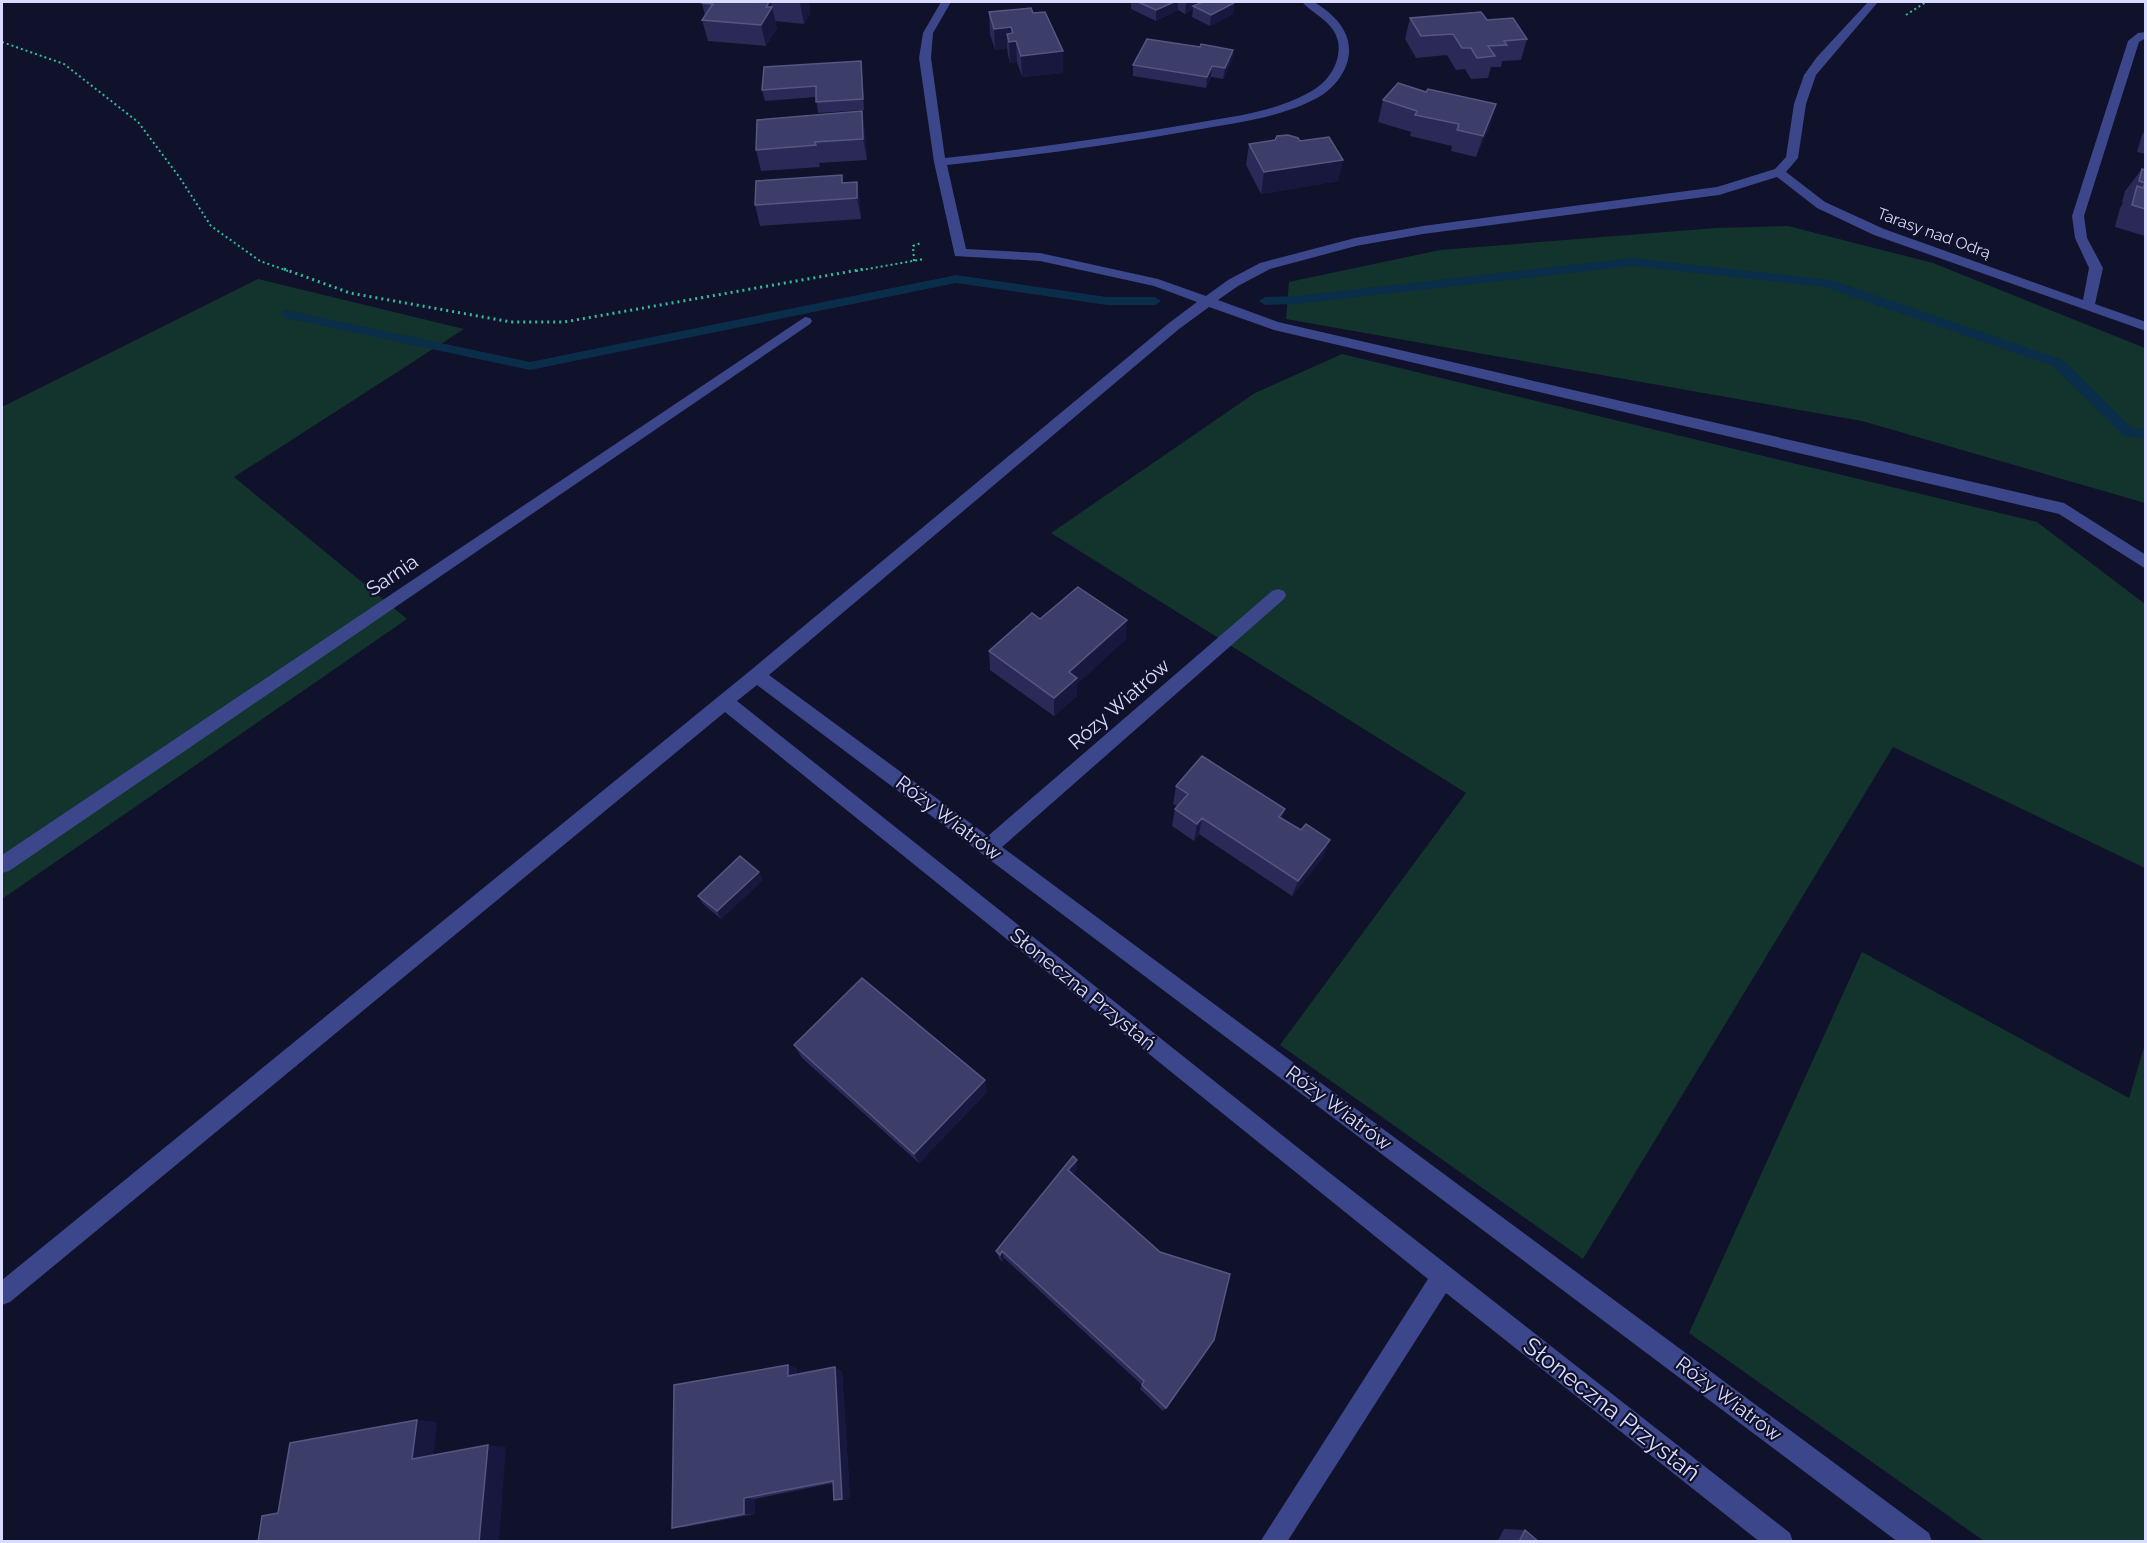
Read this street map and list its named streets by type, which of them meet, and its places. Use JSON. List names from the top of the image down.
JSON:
{
  "streets": {
    "street": [
      "Tarasy nad Odrą",
      "Sarnia",
      "Rózy Wiatrów",
      "Róży Wiatrów",
      "Słoneczna Przystań"
    ]
  },
  "crossings": [
    ["Rózy Wiatrów", "Róży Wiatrów"]
  ]
}
